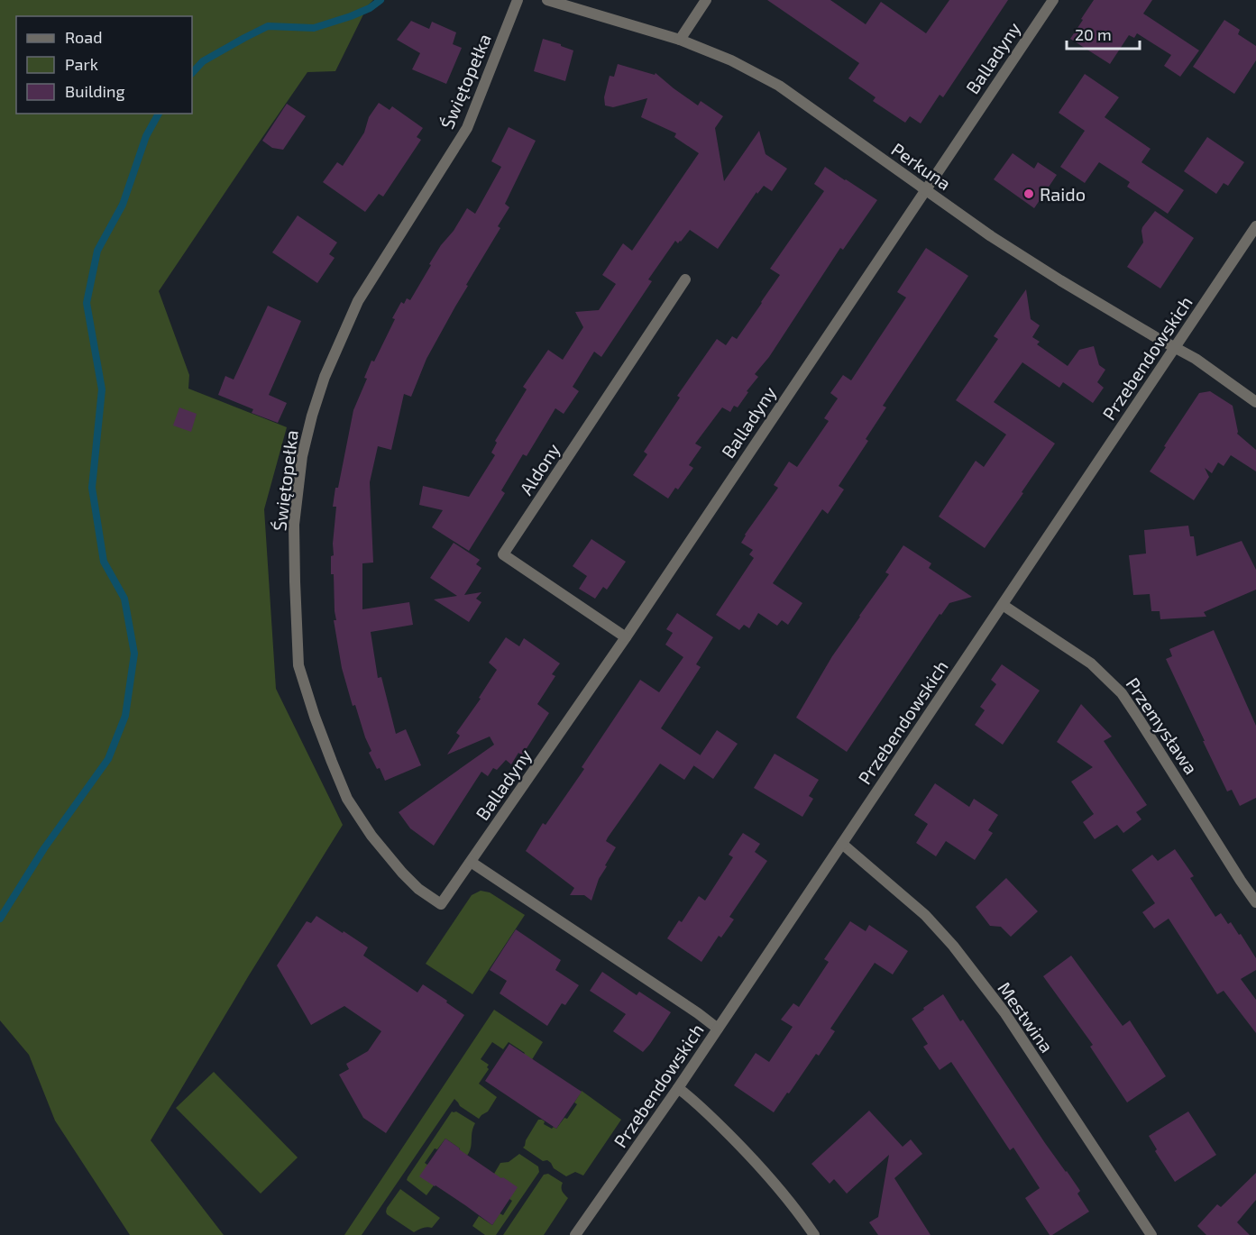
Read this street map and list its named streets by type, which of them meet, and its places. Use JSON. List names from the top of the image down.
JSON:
{
  "streets": {
    "street": [
      "Balladyny",
      "Świętopełka",
      "Perkuna",
      "Przebendowskich",
      "Aldony",
      "Przemysława",
      "Mestwina"
    ]
  },
  "crossings": [
    ["Balladyny", "Świętopełka"],
    ["Balladyny", "Perkuna"],
    ["Balladyny", "Aldony"],
    ["Perkuna", "Przebendowskich"],
    ["Przebendowskich", "Przemysława"],
    ["Przebendowskich", "Mestwina"]
  ],
  "places": ["Raido"],
  "legend": ["Road", "Park", "Building"],
  "scale_bar": "20 m"
}
